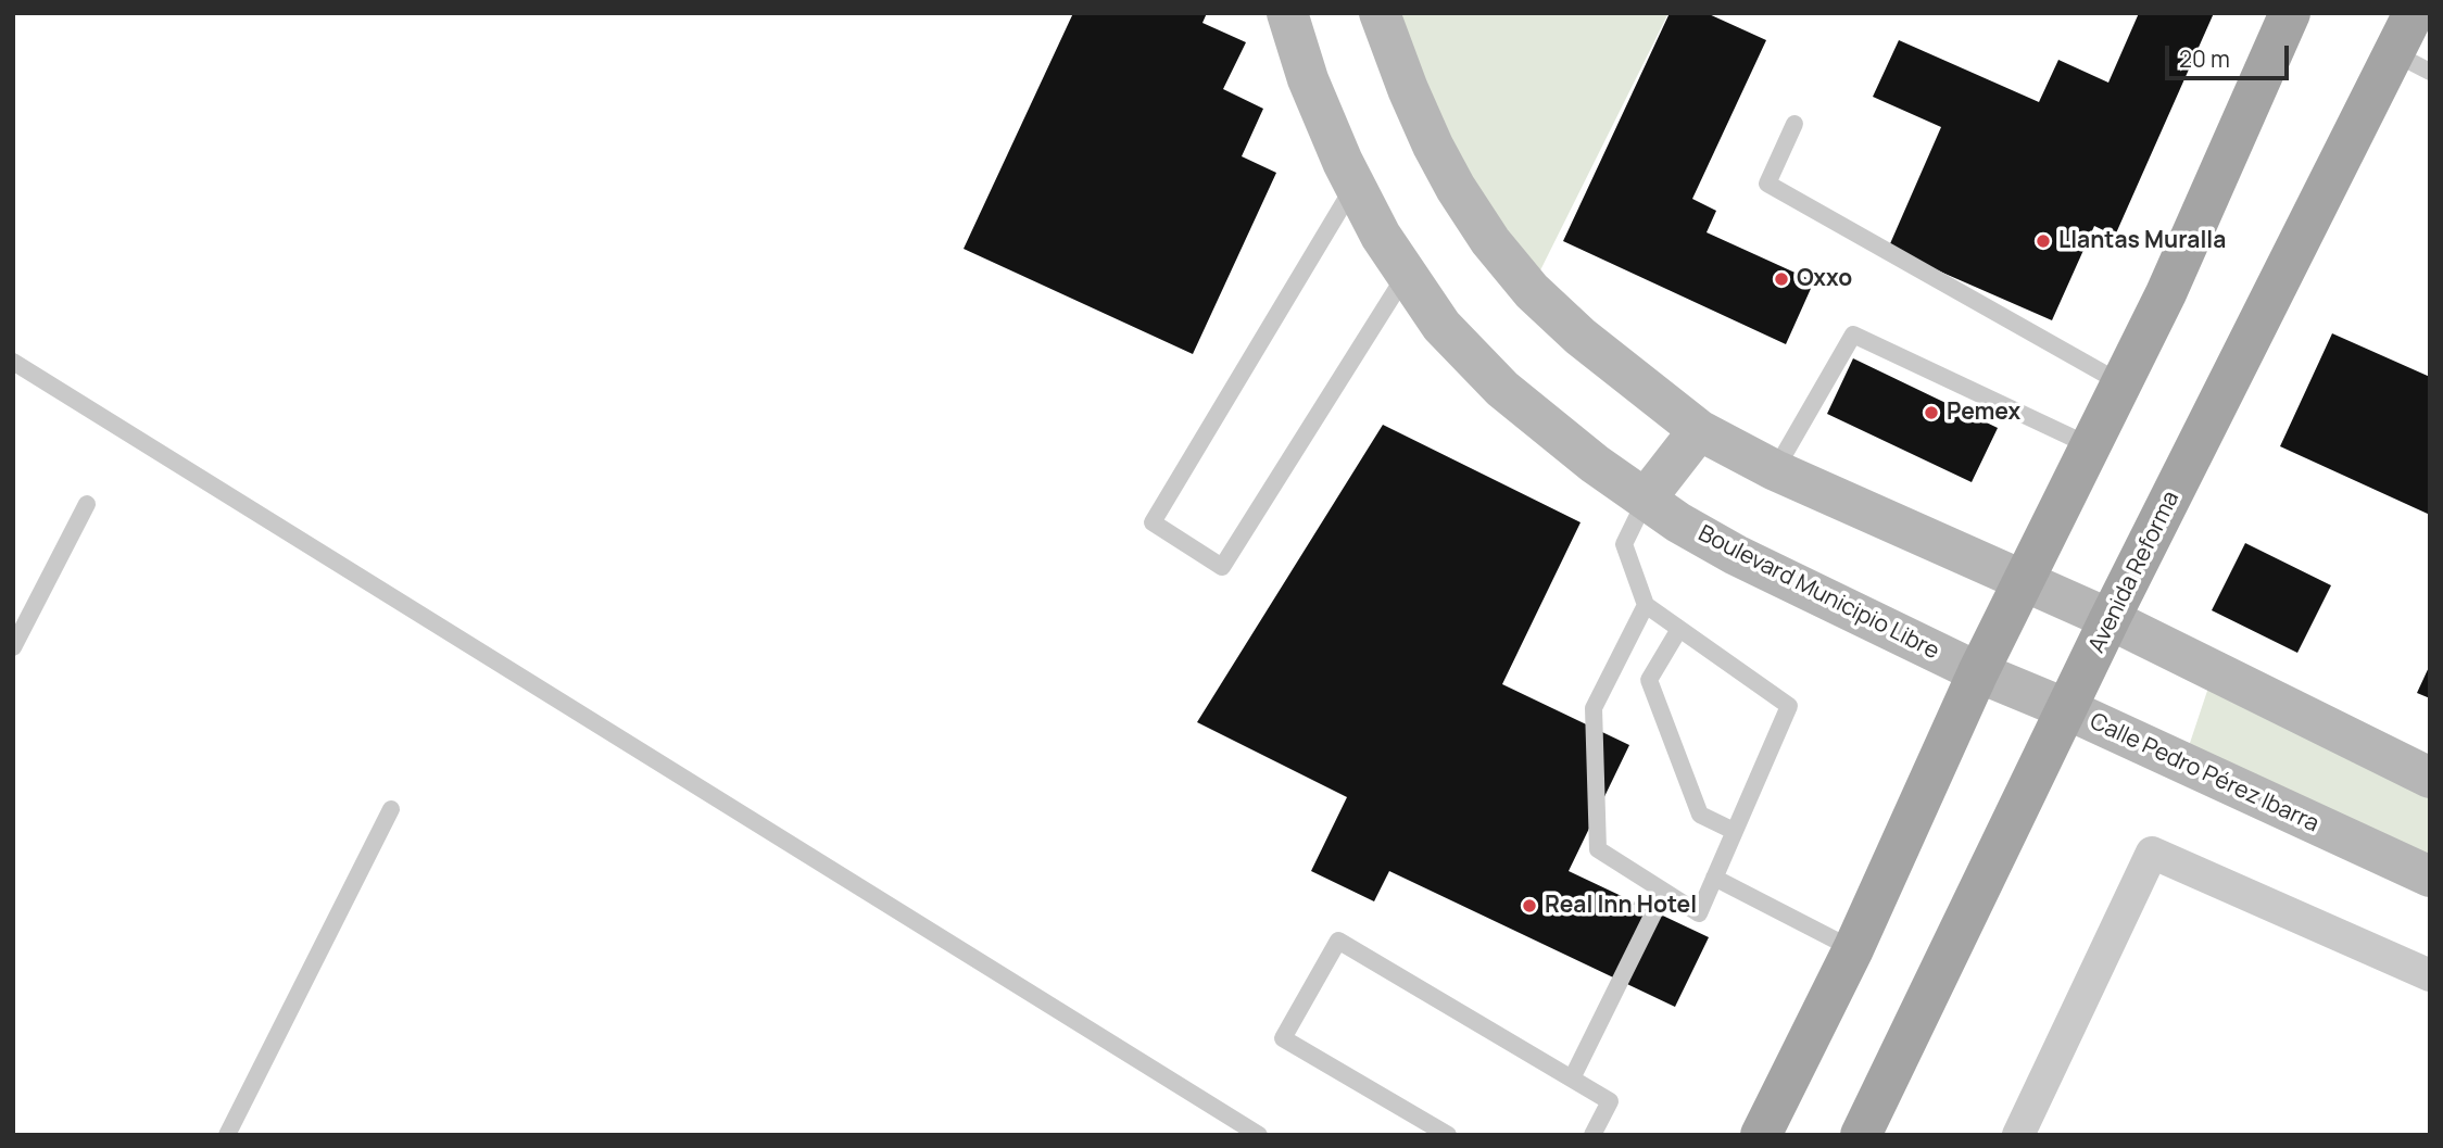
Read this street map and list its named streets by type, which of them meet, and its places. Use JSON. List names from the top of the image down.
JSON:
{
  "streets": {
    "main road": ["Avenida Reforma", "Boulevard Municipio Libre", "Calle Pedro Pérez Ibarra"]
  },
  "crossings": [
    ["Avenida Reforma", "Calle Pedro Pérez Ibarra"],
    ["Boulevard Municipio Libre", "Calle Pedro Pérez Ibarra"]
  ],
  "places": [
    "Llantas Muralla",
    "Oxxo",
    "Pemex",
    "Real Inn Hotel"
  ],
  "scale_bar": "20 m"
}
